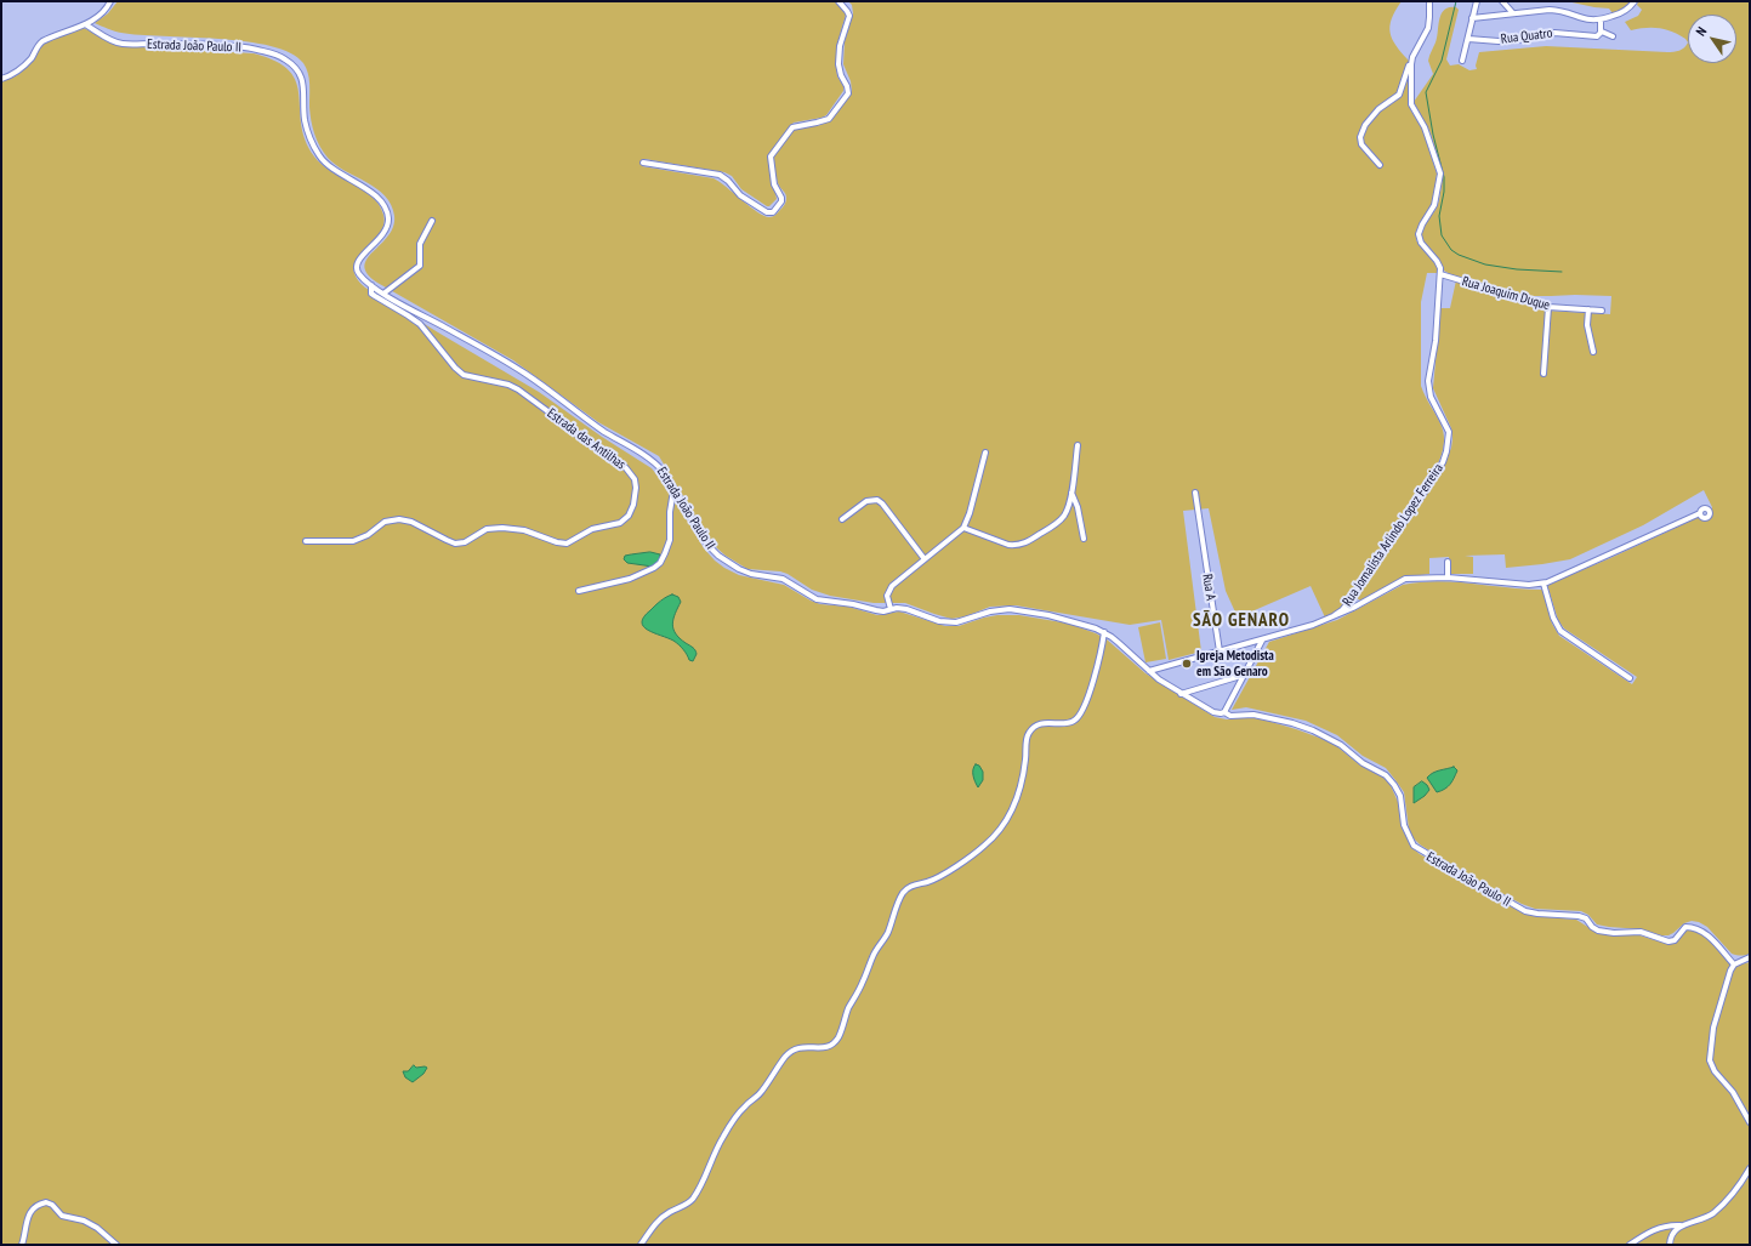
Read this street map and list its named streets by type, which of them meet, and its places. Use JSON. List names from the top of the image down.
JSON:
{
  "streets": {
    "street": [
      "Rua Quatro",
      "Estrada João Paulo II",
      "Rua Joaquim Duque",
      "Estrada das Antilhas",
      "Rua Jornalista Arlindo Lopez Ferreira",
      "Rua A"
    ]
  },
  "crossings": [
    ["Estrada João Paulo II", "Estrada das Antilhas"],
    ["Rua Joaquim Duque", "Rua Jornalista Arlindo Lopez Ferreira"]
  ],
  "districts": ["SÃO GENARO"],
  "places": ["Igreja Metodista em São Genaro"],
  "north": "top left"
}
